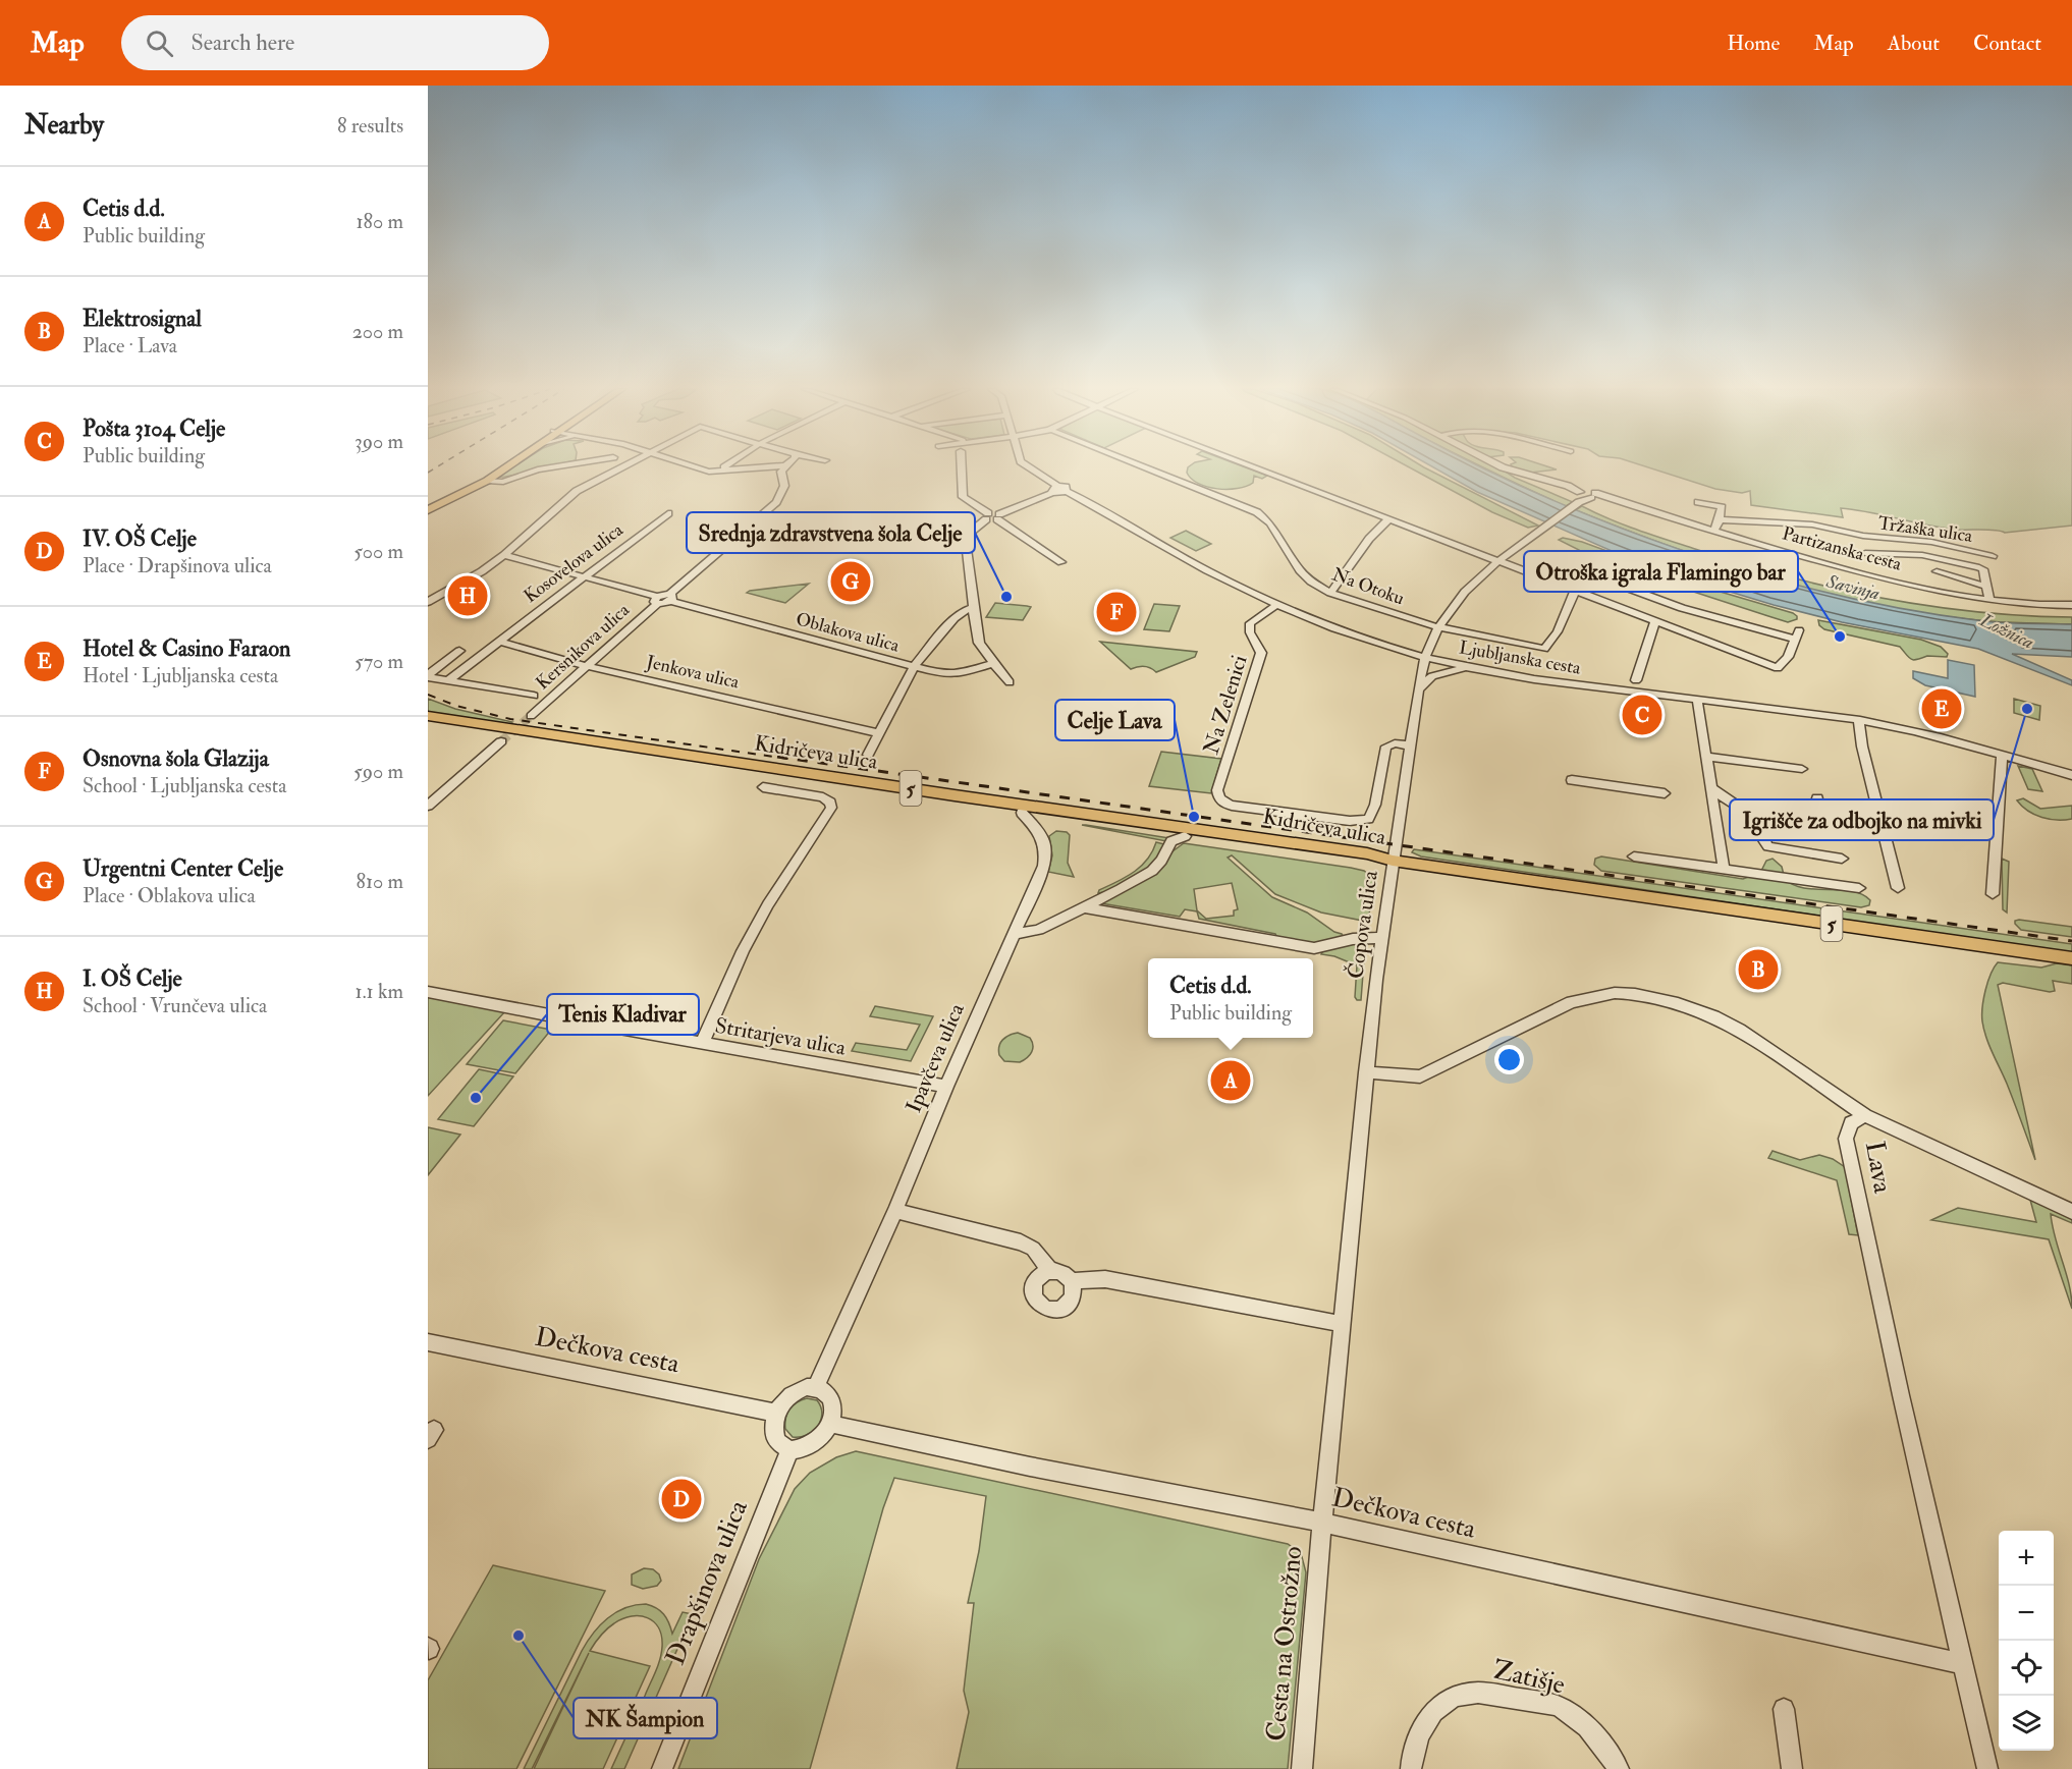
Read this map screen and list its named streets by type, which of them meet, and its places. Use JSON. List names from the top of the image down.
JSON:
{
  "streets": {
    "main road": ["Kidričeva ulica", "5"],
    "street": [
      "Tržaška ulica",
      "Partizanska cesta",
      "Kosovelova ulica",
      "Na Otoku",
      "Oblakova ulica",
      "Kersnikova ulica",
      "Ljubljanska cesta",
      "Jenkova ulica",
      "Na Zelenici",
      "Čopova ulica",
      "Stritarjeva ulica",
      "Ipavčeva ulica",
      "Lava",
      "Dečkova cesta",
      "Drapšinova ulica",
      "Cesta na Ostrožno",
      "Zatišje"
    ]
  },
  "crossings": [
    ["Partizanska cesta", "Čopova ulica"],
    ["Kosovelova ulica", "Jenkova ulica"],
    ["Na Otoku", "Čopova ulica"],
    ["Oblakova ulica", "Kersnikova ulica"],
    ["Kersnikova ulica", "Jenkova ulica"],
    ["Ljubljanska cesta", "Na Zelenici"],
    ["Ljubljanska cesta", "Čopova ulica"],
    ["Na Zelenici", "Čopova ulica"],
    ["Kidričeva ulica", "5"],
    ["Kidričeva ulica", "Čopova ulica"],
    ["Kidričeva ulica", "Ipavčeva ulica"],
    ["5", "Čopova ulica"],
    ["Čopova ulica", "Lava"],
    ["Čopova ulica", "Cesta na Ostrožno"],
    ["Stritarjeva ulica", "Ipavčeva ulica"],
    ["Ipavčeva ulica", "Dečkova cesta"],
    ["Ipavčeva ulica", "Drapšinova ulica"],
    ["Lava", "Dečkova cesta"],
    ["Dečkova cesta", "Drapšinova ulica"],
    ["Dečkova cesta", "Cesta na Ostrožno"]
  ],
  "water": ["Savinja", "Ložnica"],
  "places": [
    "Srednja zdravstvena šola Celje",
    "Otroška igrala Flamingo bar",
    "Igrišče za odbojko na mivki",
    "Celje Lava",
    "Tenis Kladivar",
    "NK Šampion"
  ],
  "page": {
    "header": "Map",
    "search": "Search here",
    "nav": [
      "Home",
      "Map",
      "About",
      "Contact"
    ],
    "heading": ["Nearby", "8 results"],
    "list": [
      {
        "mark": "A",
        "name": "Cetis d.d.",
        "note": "Public building",
        "value": "180 m"
      },
      {
        "mark": "B",
        "name": "Elektrosignal",
        "note": "Place · Lava",
        "value": "200 m"
      },
      {
        "mark": "C",
        "name": "Pošta 3104 Celje",
        "note": "Public building",
        "value": "390 m"
      },
      {
        "mark": "D",
        "name": "IV. OŠ Celje",
        "note": "Place · Drapšinova ulica",
        "value": "500 m"
      },
      {
        "mark": "E",
        "name": "Hotel & Casino Faraon",
        "note": "Hotel · Ljubljanska cesta",
        "value": "570 m"
      },
      {
        "mark": "F",
        "name": "Osnovna šola Glazija",
        "note": "School · Ljubljanska cesta",
        "value": "590 m"
      },
      {
        "mark": "G",
        "name": "Urgentni Center Celje",
        "note": "Place · Oblakova ulica",
        "value": "810 m"
      },
      {
        "mark": "H",
        "name": "I. OŠ Celje",
        "note": "School · Vrunčeva ulica",
        "value": "1.1 km"
      }
    ],
    "pins": [
      "G",
      "H",
      "F",
      "E",
      "C",
      "B",
      "A",
      "D"
    ],
    "popup": ["Cetis d.d.", "Public building"],
    "map_buttons": ["+", "−"]
  }
}
